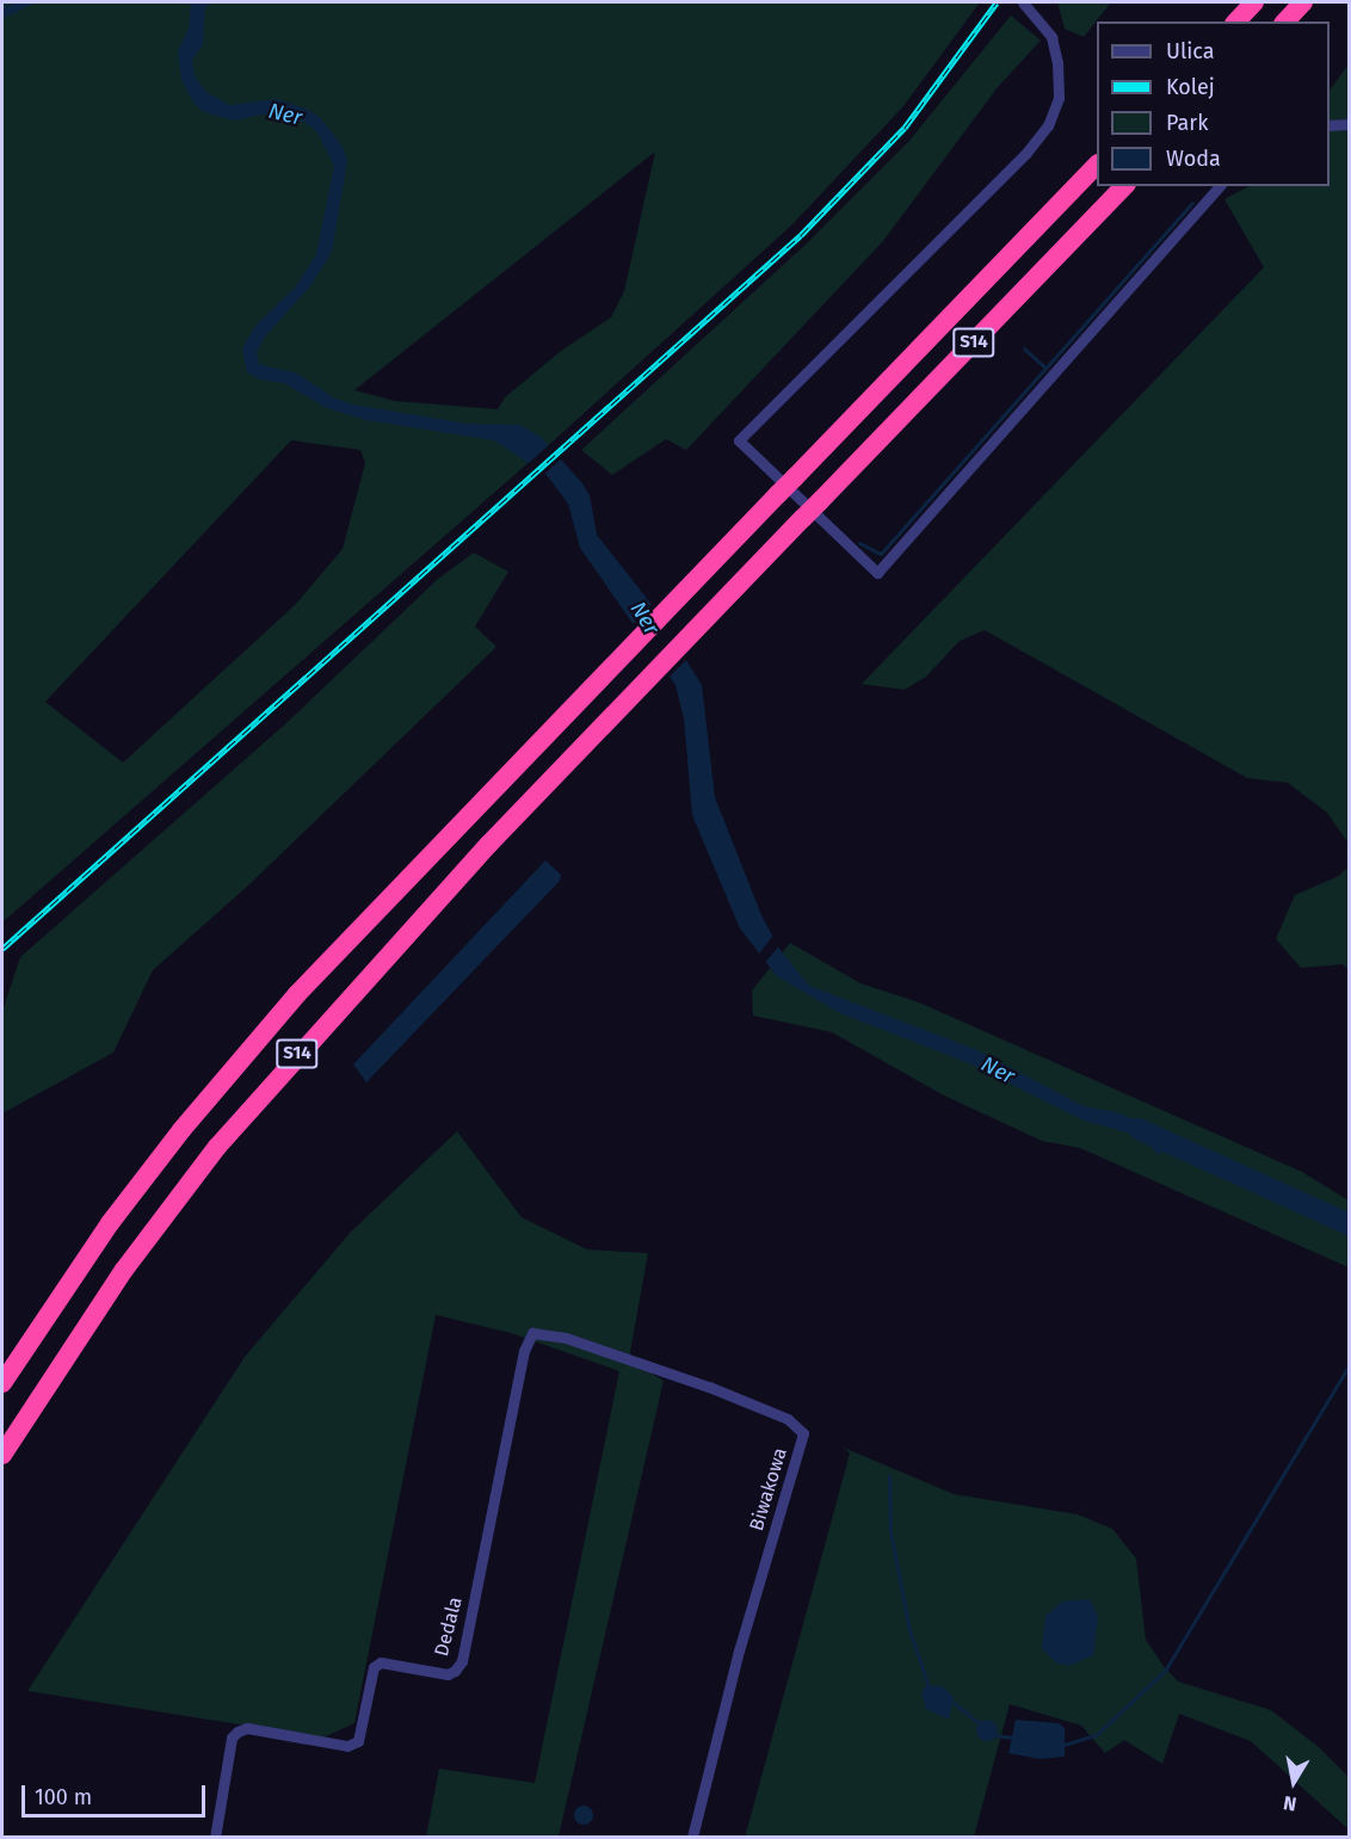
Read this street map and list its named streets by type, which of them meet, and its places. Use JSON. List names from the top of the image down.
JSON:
{
  "streets": {
    "highway": ["S14"],
    "street": ["Biwakowa", "Dedala"]
  },
  "crossings": [
    ["Biwakowa", "Dedala"]
  ],
  "water": ["Ner"],
  "legend": [
    "Ulica",
    "Kolej",
    "Park",
    "Woda"
  ],
  "scale_bar": "100 m",
  "north": "bottom"
}
